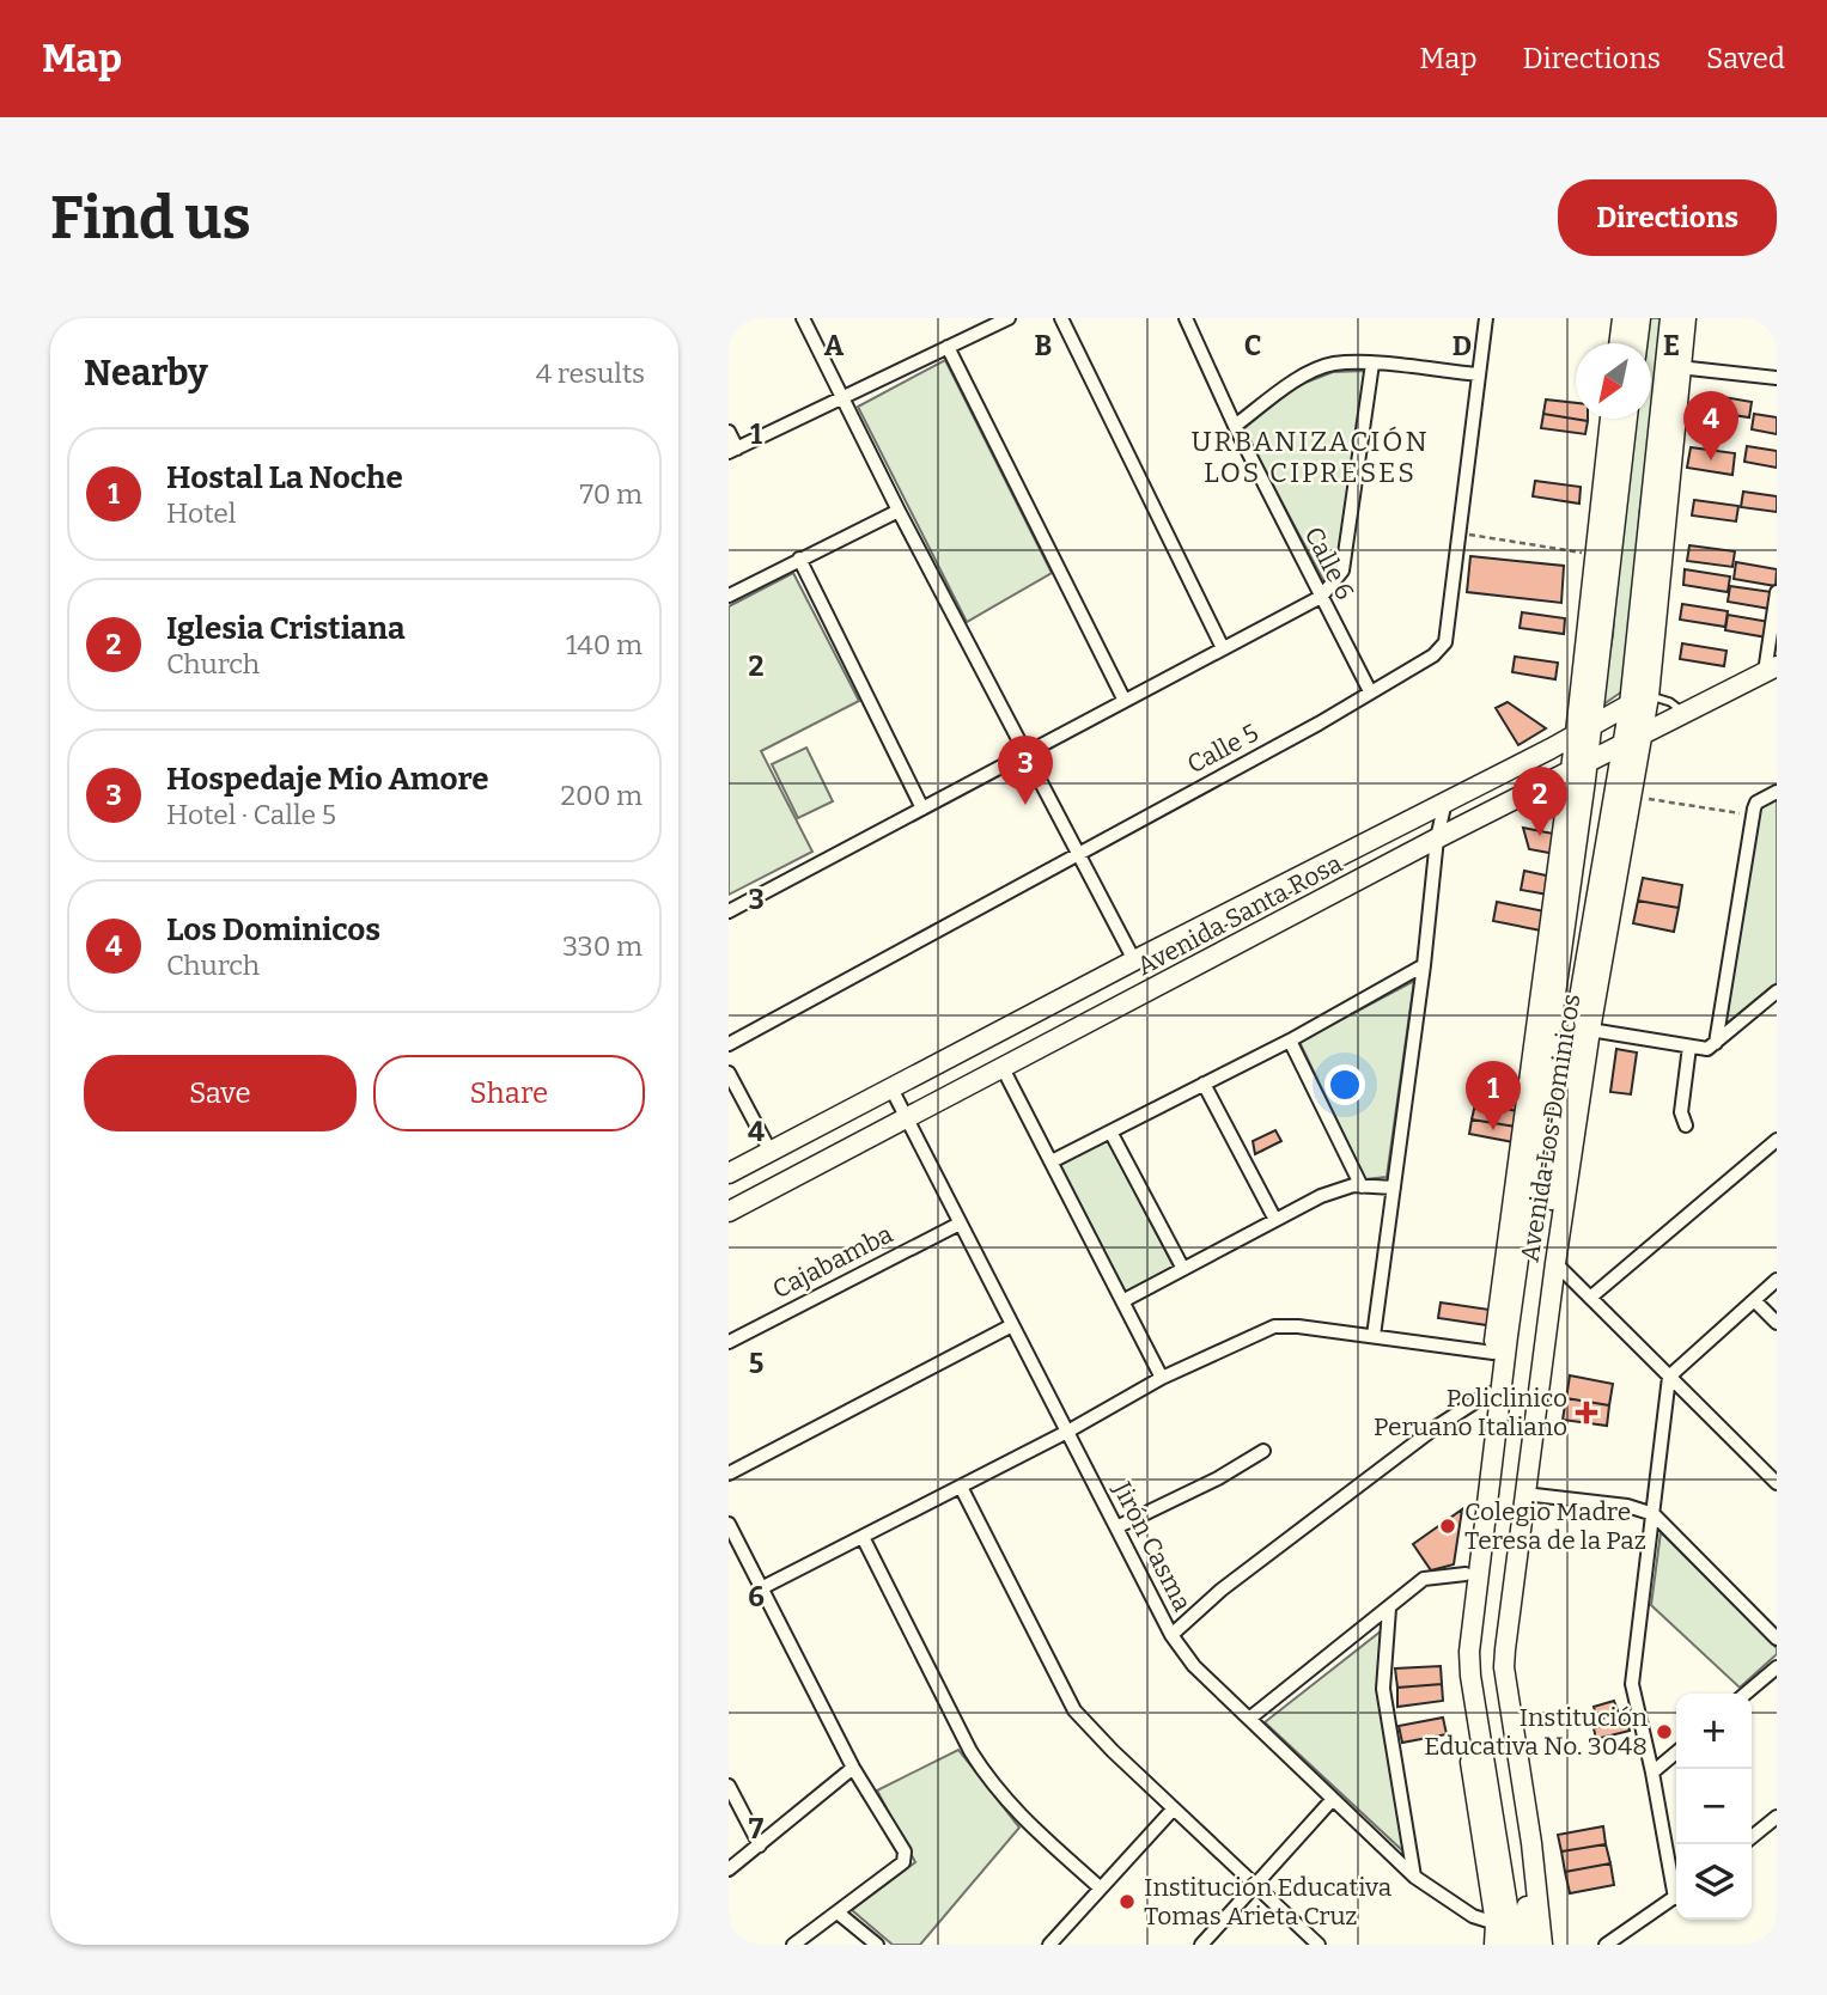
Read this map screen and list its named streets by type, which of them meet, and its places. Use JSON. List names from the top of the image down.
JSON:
{
  "streets": {
    "main road": ["Avenida Santa Rosa", "Avenida Los Dominicos"],
    "street": [
      "Calle 6",
      "Calle 5",
      "Cajabamba",
      "Jirón Casma"
    ]
  },
  "crossings": [
    ["Calle 6", "Calle 5"],
    ["Avenida Santa Rosa", "Avenida Los Dominicos"],
    ["Avenida Santa Rosa", "Jirón Casma"],
    ["Avenida Los Dominicos", "Jirón Casma"],
    ["Cajabamba", "Jirón Casma"]
  ],
  "districts": ["URBANIZACIÓN LOS CIPRESES"],
  "places": {
    "health": ["Policlinico Peruano Italiano"],
    "other": ["Colegio Madre Teresa de la Paz", "Institución Educativa No. 3048", "Institución Educativa Tomas Arieta Cruz"]
  },
  "north": "bottom left",
  "page": {
    "header": "Map",
    "nav": ["Map", "Directions", "Saved"],
    "buttons": [
      "Directions",
      ["Save", "Share"]
    ],
    "title": "Find us",
    "heading": ["Nearby", "4 results"],
    "pins": [
      "4",
      "3",
      "2",
      "1"
    ],
    "list": [
      {
        "mark": "1",
        "name": "Hostal La Noche",
        "note": "Hotel",
        "value": "70 m"
      },
      {
        "mark": "2",
        "name": "Iglesia Cristiana",
        "note": "Church",
        "value": "140 m"
      },
      {
        "mark": "3",
        "name": "Hospedaje Mio Amore",
        "note": "Hotel · Calle 5",
        "value": "200 m"
      },
      {
        "mark": "4",
        "name": "Los Dominicos",
        "note": "Church",
        "value": "330 m"
      }
    ],
    "map_buttons": ["+", "−"]
  },
  "grid": {
    "columns": [
      "A",
      "B",
      "C",
      "D",
      "E"
    ],
    "rows": [
      "1",
      "2",
      "3",
      "4",
      "5",
      "6",
      "7"
    ]
  }
}
